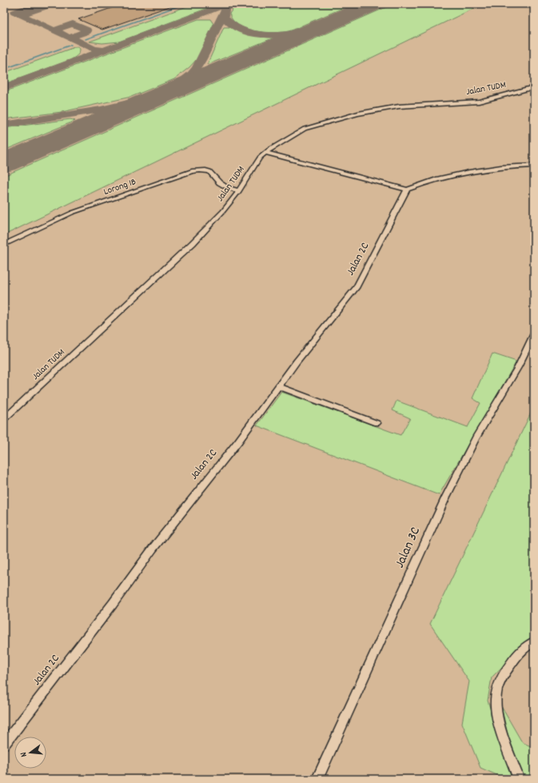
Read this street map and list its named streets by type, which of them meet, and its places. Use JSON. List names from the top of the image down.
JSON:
{
  "streets": {
    "street": [
      "Jalan TUDM",
      "Lorong 1B",
      "Jalan 2C",
      "Jalan 3C"
    ]
  },
  "crossings": [
    ["Jalan TUDM", "Lorong 1B"]
  ],
  "north": "left"
}
